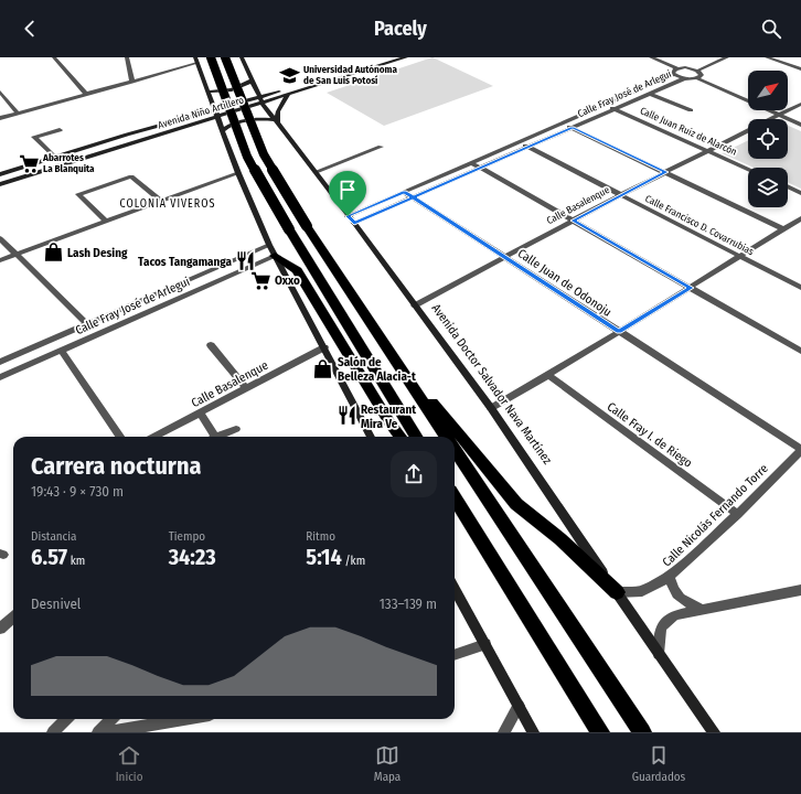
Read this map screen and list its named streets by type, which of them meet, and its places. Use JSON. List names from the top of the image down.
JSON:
{
  "streets": {
    "main road": ["Avenida Niño Artillero", "Avenida Doctor Salvador Nava Martínez"],
    "street": [
      "Calle Fray José de Arlegui",
      "Calle Juan Ruiz de Alarcón",
      "Calle Basalenque",
      "Calle Francisco D. Covarrubias",
      "Calle Juan de Odonoju",
      "Calle Fray I. de Riego",
      "Calle Nicolás Fernando Torre"
    ]
  },
  "crossings": [
    ["Calle Fray José de Arlegui", "Calle Juan Ruiz de Alarcón"],
    ["Calle Fray José de Arlegui", "Calle Francisco D. Covarrubias"],
    ["Calle Fray José de Arlegui", "Calle Juan de Odonoju"],
    ["Calle Fray José de Arlegui", "Avenida Doctor Salvador Nava Martínez"],
    ["Avenida Niño Artillero", "Avenida Doctor Salvador Nava Martínez"],
    ["Calle Juan Ruiz de Alarcón", "Calle Basalenque"],
    ["Calle Basalenque", "Calle Francisco D. Covarrubias"],
    ["Calle Basalenque", "Calle Juan de Odonoju"],
    ["Calle Basalenque", "Avenida Doctor Salvador Nava Martínez"],
    ["Calle Juan de Odonoju", "Calle Nicolás Fernando Torre"],
    ["Avenida Doctor Salvador Nava Martínez", "Calle Nicolás Fernando Torre"],
    ["Calle Fray I. de Riego", "Calle Nicolás Fernando Torre"]
  ],
  "districts": ["COLONIA VIVEROS"],
  "places": {
    "school or university": ["Universidad Autónoma de San Luis Potosí"],
    "supermarket": ["Abarrotes La Blanquita", "Oxxo"],
    "shop": ["Lash Desing", "Salón de Belleza Alacia-t"],
    "restaurant": ["Tacos Tangamanga", "Restaurant Mira Ve"]
  },
  "north": "top right",
  "page": {
    "header": "Pacely",
    "heading": ["Carrera nocturna", "19:43 · 9 × 730 m"],
    "stats": [
      ["Distancia", "6.57 km"],
      ["Tiempo", "34:23"],
      ["Ritmo", "5:14 /km"]
    ],
    "chart": ["Desnivel", "133–139 m"],
    "tabs": ["Inicio", "Mapa", "Guardados"]
  }
}
